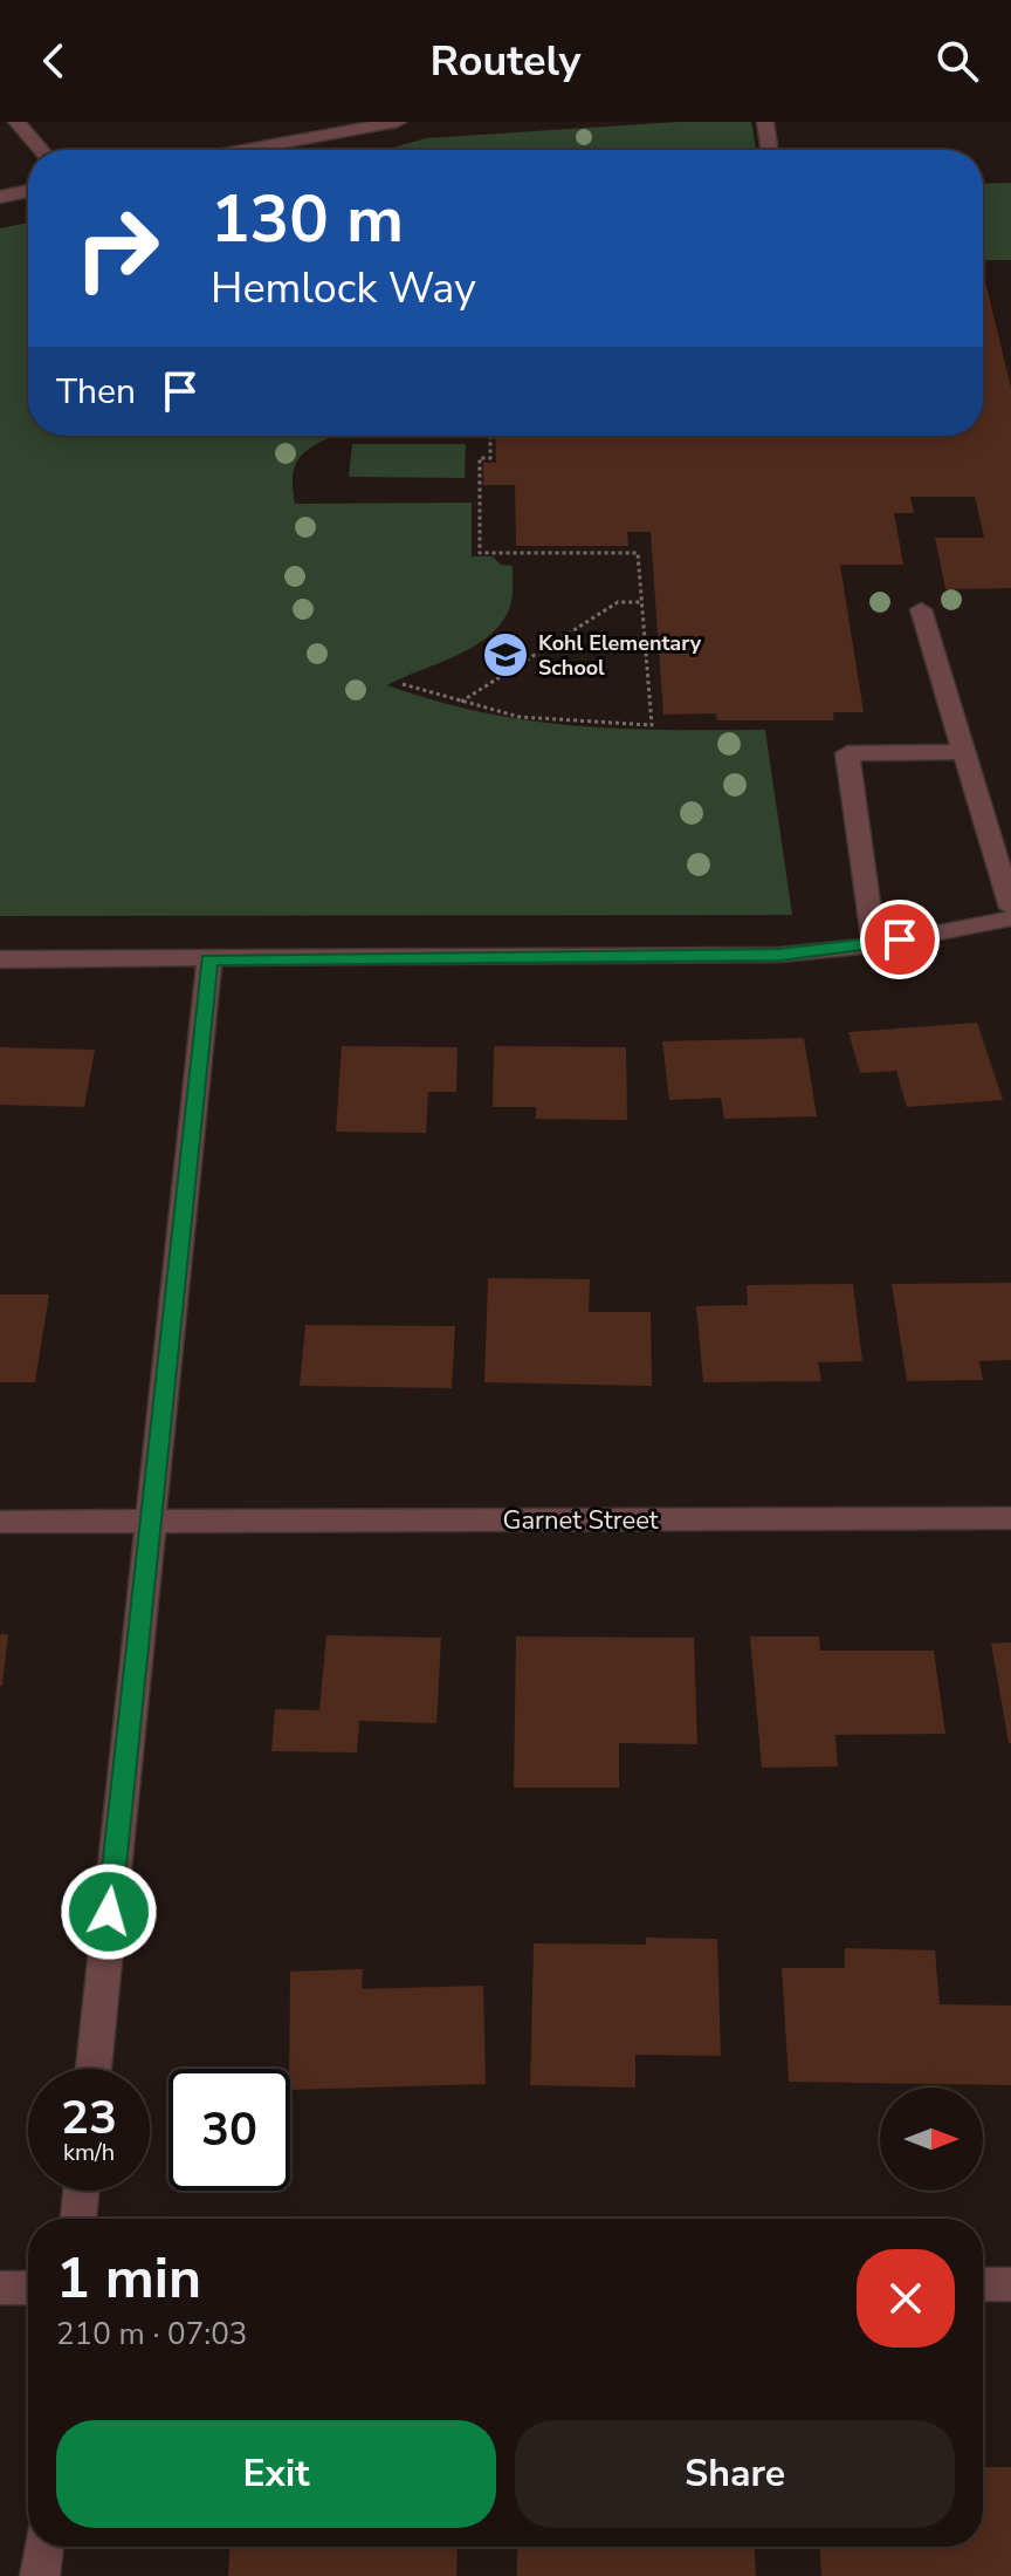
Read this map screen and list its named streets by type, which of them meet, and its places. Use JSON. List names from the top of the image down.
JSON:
{
  "streets": {
    "street": ["Garnet Street"]
  },
  "places": {
    "school or university": ["Kohl Elementary School"]
  },
  "north": "right",
  "page": {
    "header": "Routely",
    "turn": ["130 m", "Hemlock Way"],
    "then": "Then",
    "speed": "23 km/h",
    "limit": "30",
    "heading": ["1 min", "210 m · 07:03"],
    "buttons": ["Exit", "Share"]
  }
}
